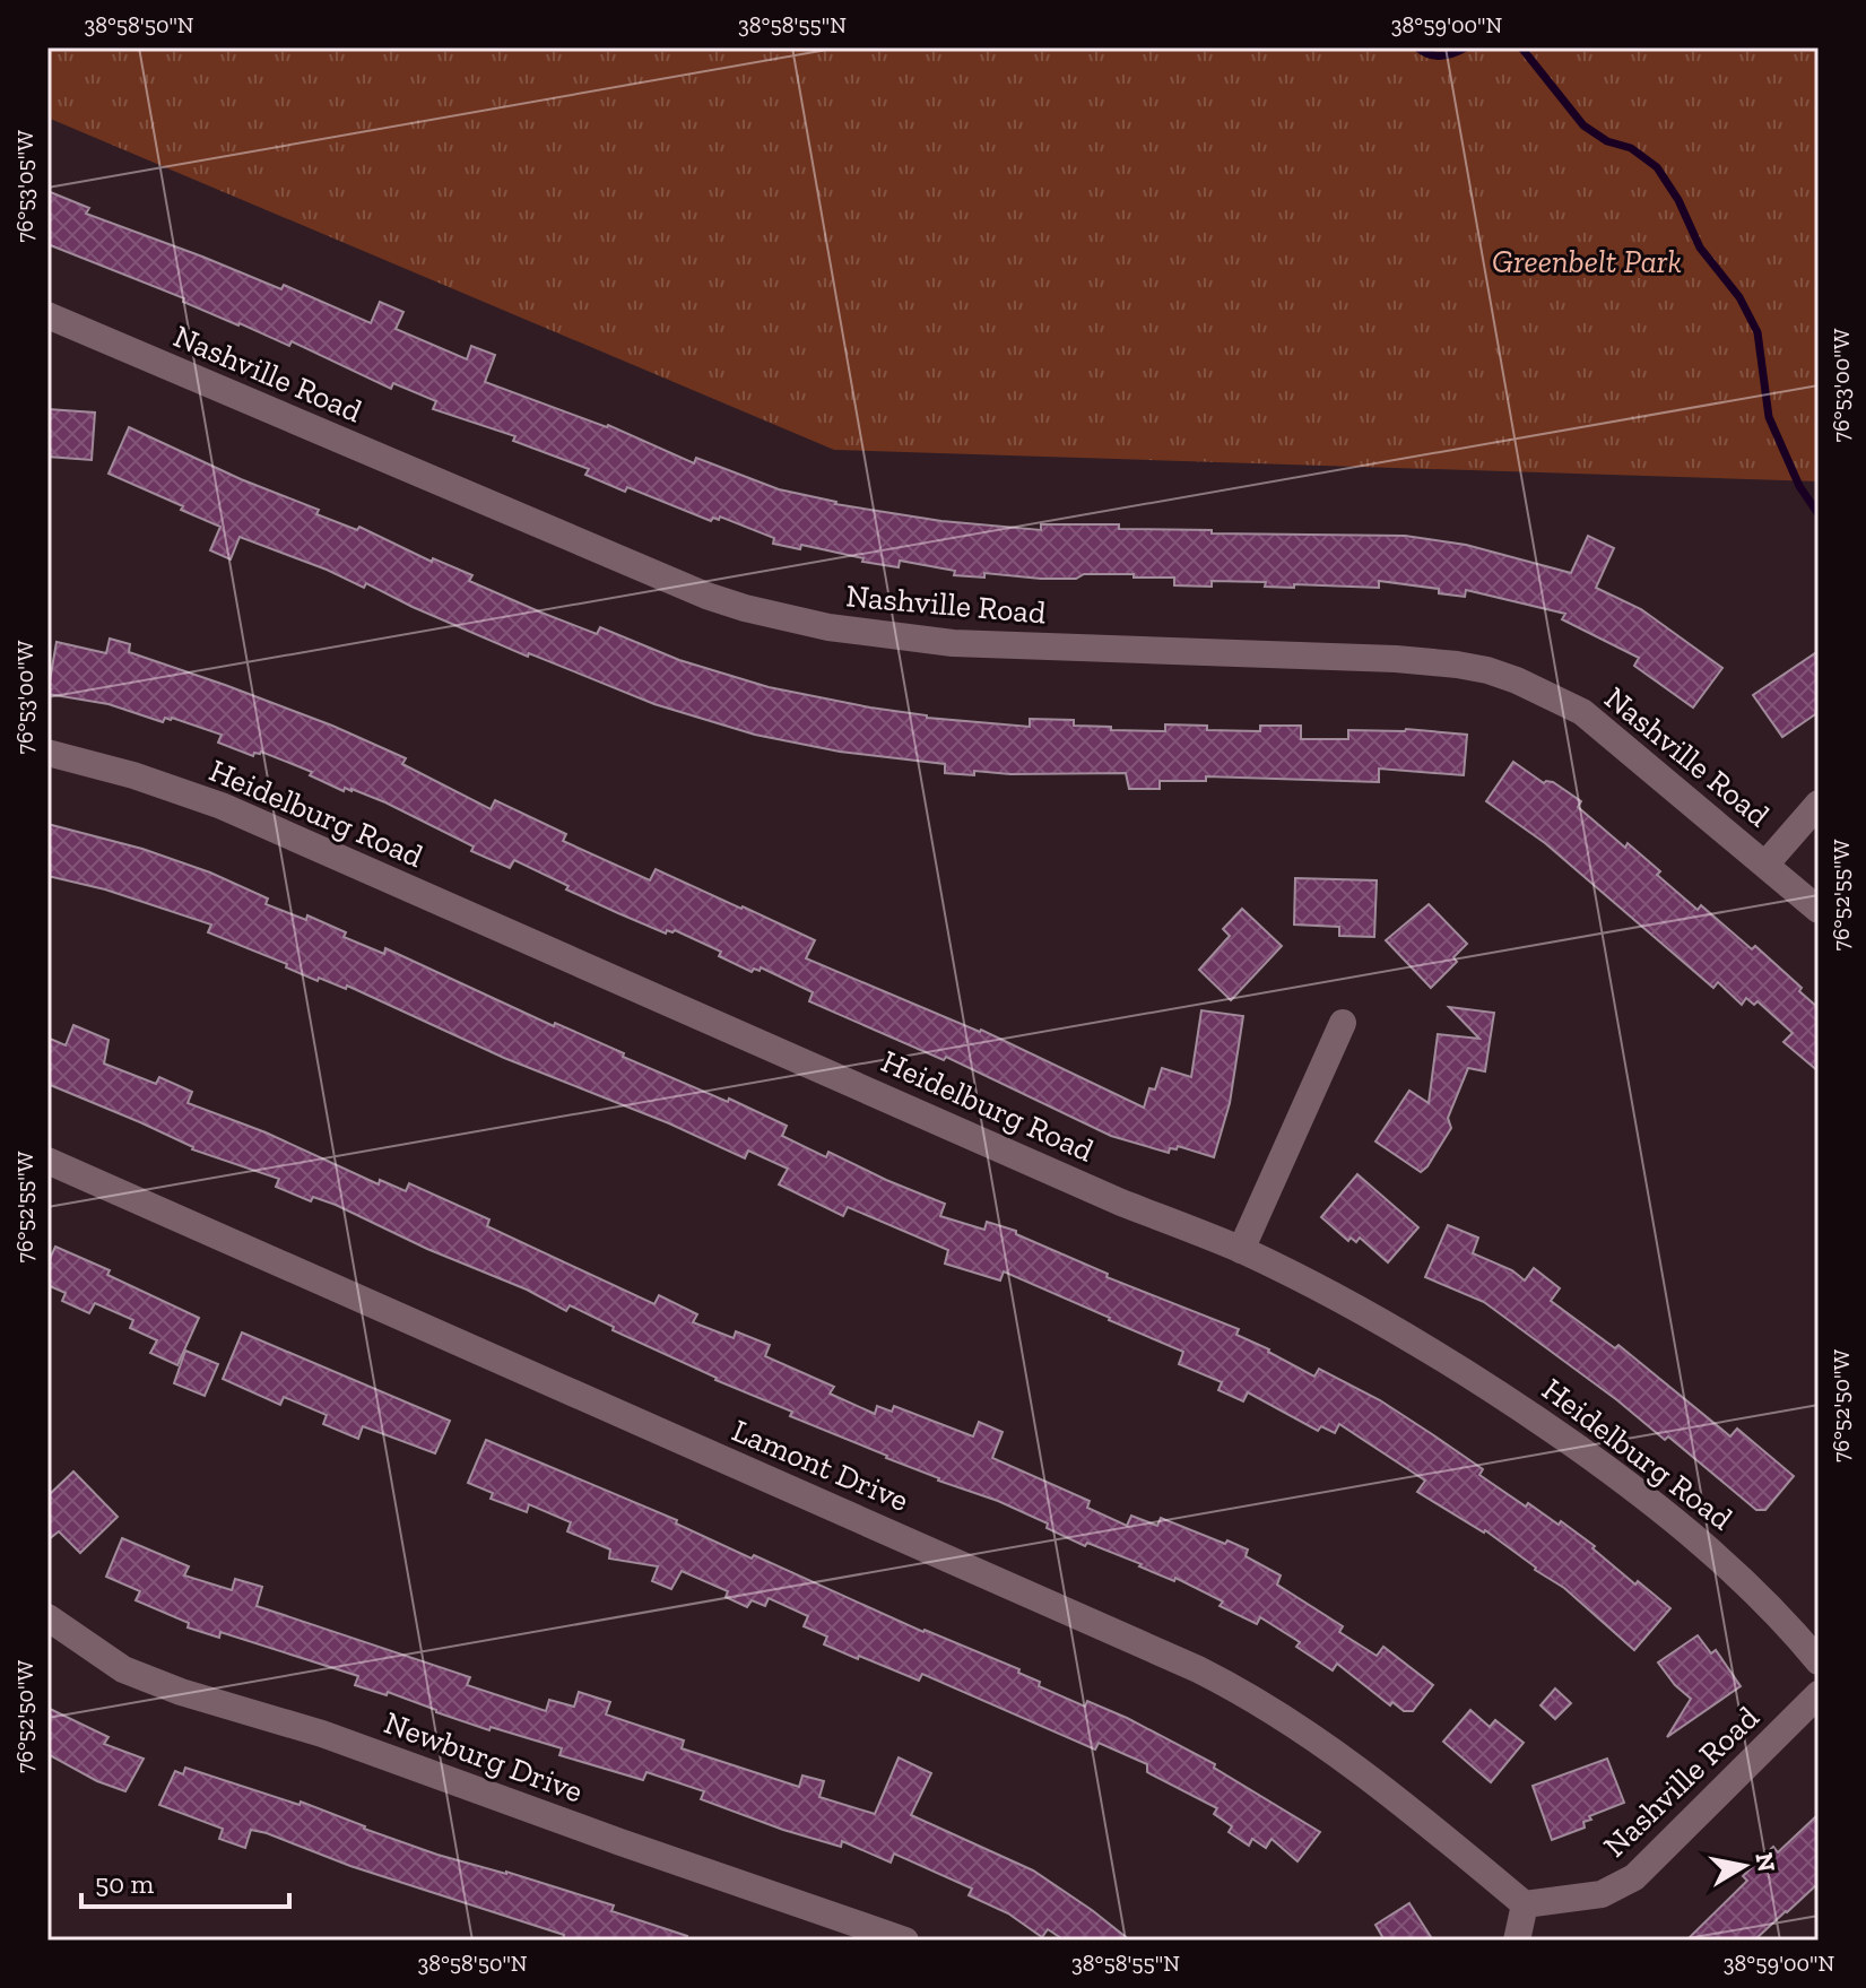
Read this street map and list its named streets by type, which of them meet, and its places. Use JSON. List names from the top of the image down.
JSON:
{
  "streets": {
    "street": [
      "Nashville Road",
      "Heidelburg Road",
      "Lamont Drive",
      "Newburg Drive"
    ]
  },
  "crossings": [
    ["Nashville Road", "Lamont Drive"]
  ],
  "parks": ["Greenbelt Park"],
  "scale_bar": "50 m",
  "north": "right",
  "coordinates": [
    "38°58'50\"N",
    "38°58'55\"N",
    "38°59'00\"N",
    "76°53'05\"W",
    "76°53'00\"W",
    "76°52'55\"W",
    "76°52'50\"W"
  ]
}
